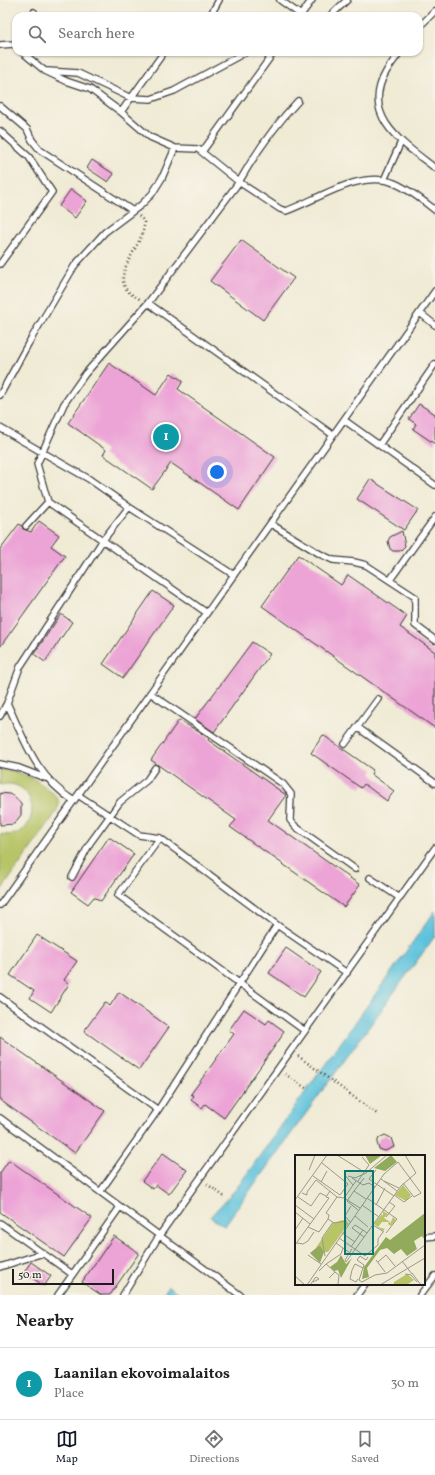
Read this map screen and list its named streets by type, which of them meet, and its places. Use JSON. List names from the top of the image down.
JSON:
{
  "scale_bar": "50 m",
  "page": {
    "search": "Search here",
    "pins": "1",
    "scale": "50 m",
    "heading": "Nearby",
    "list": [
      {
        "mark": "1",
        "name": "Laanilan ekovoimalaitos",
        "note": "Place",
        "value": "30 m"
      }
    ],
    "nav": ["Map", "Directions", "Saved"]
  }
}
